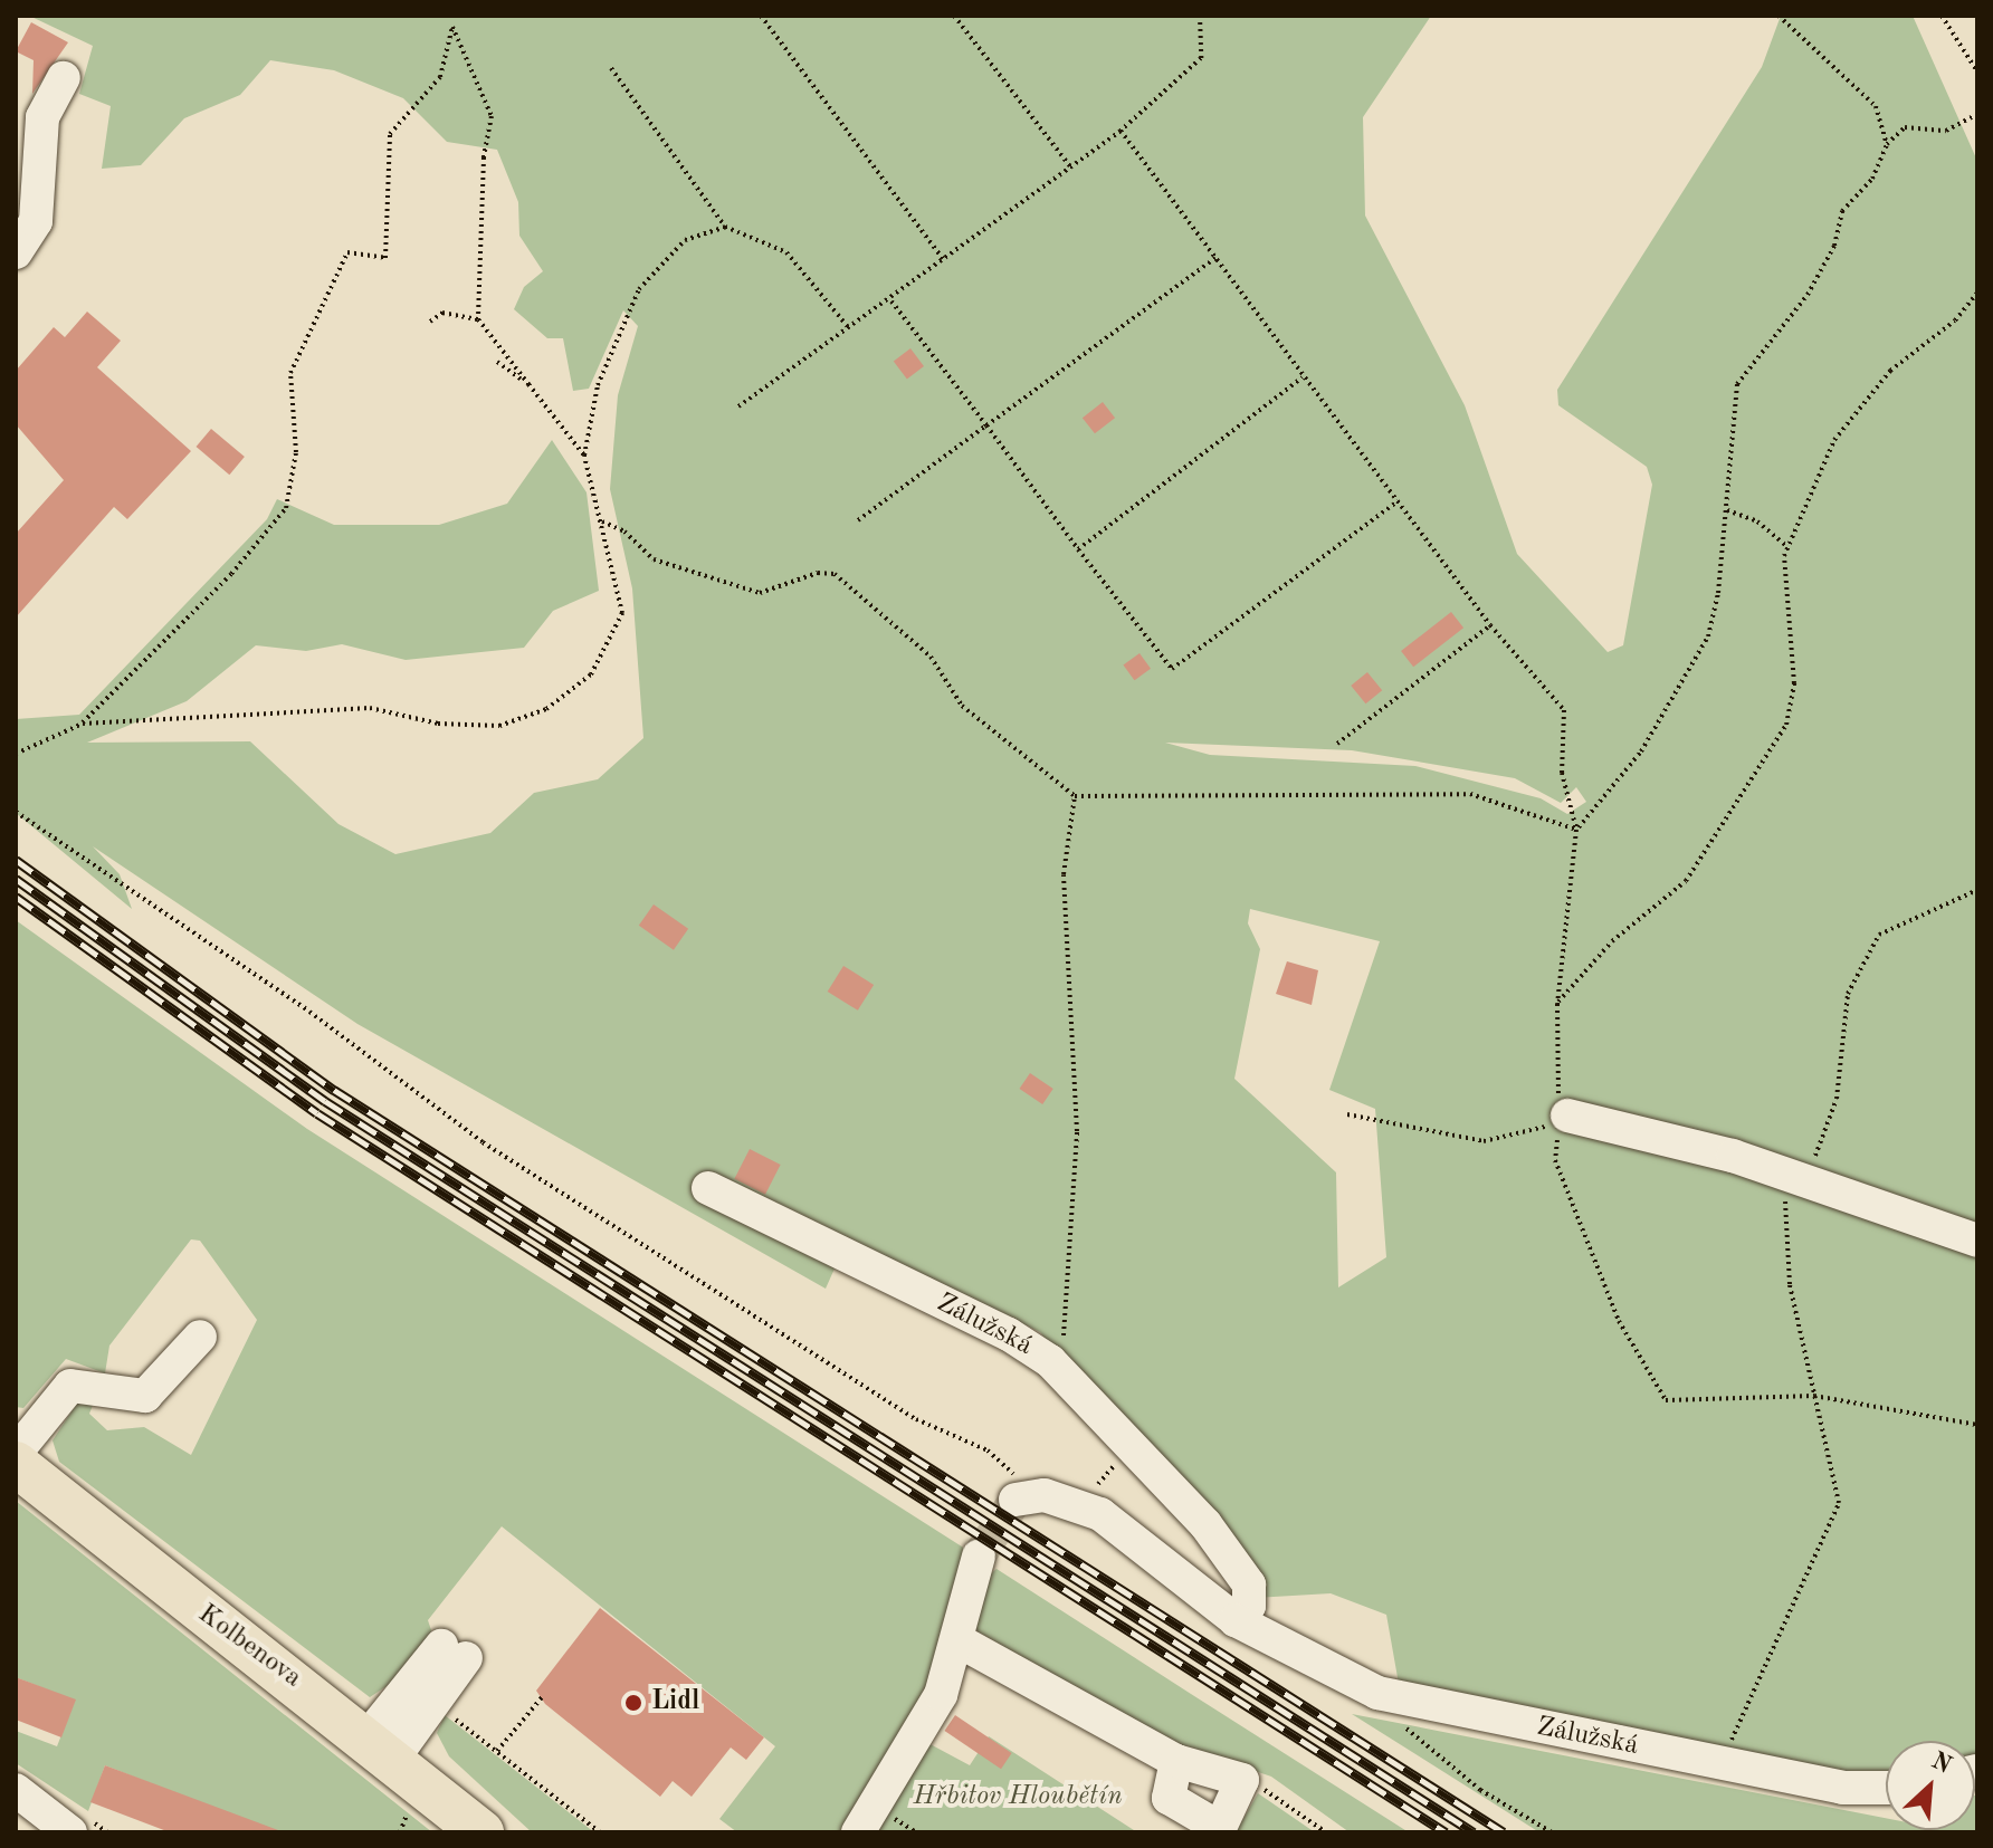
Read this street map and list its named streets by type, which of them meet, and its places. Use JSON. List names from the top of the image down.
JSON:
{
  "streets": {
    "main road": ["Kolbenova"],
    "street": ["Zálužská"]
  },
  "parks": ["Hřbitov Hloubětín"],
  "places": ["Lidl"],
  "north": "top right"
}
